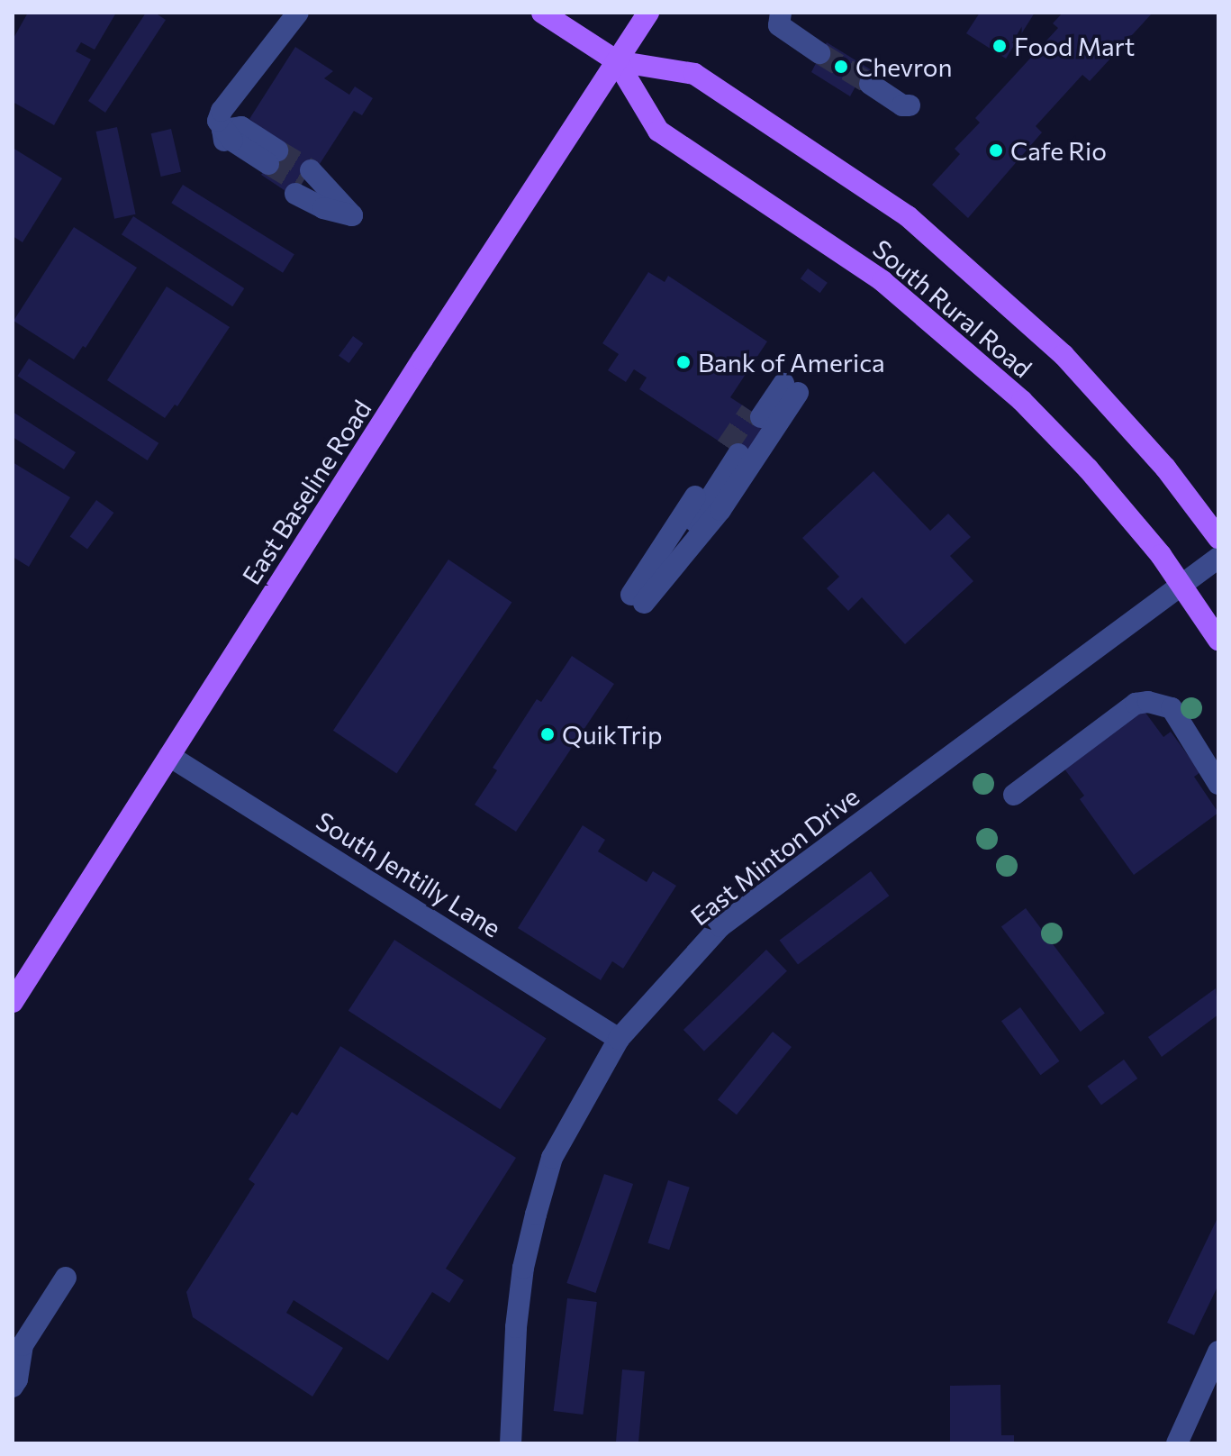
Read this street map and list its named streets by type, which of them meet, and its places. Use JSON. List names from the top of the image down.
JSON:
{
  "streets": {
    "main road": ["South Rural Road", "East Baseline Road"],
    "street": ["East Minton Drive", "South Jentilly Lane"]
  },
  "crossings": [
    ["South Rural Road", "East Baseline Road"],
    ["South Rural Road", "East Minton Drive"],
    ["East Baseline Road", "South Jentilly Lane"],
    ["East Minton Drive", "South Jentilly Lane"]
  ],
  "places": [
    "Food Mart",
    "Chevron",
    "Cafe Rio",
    "Bank of America",
    "QuikTrip"
  ]
}
